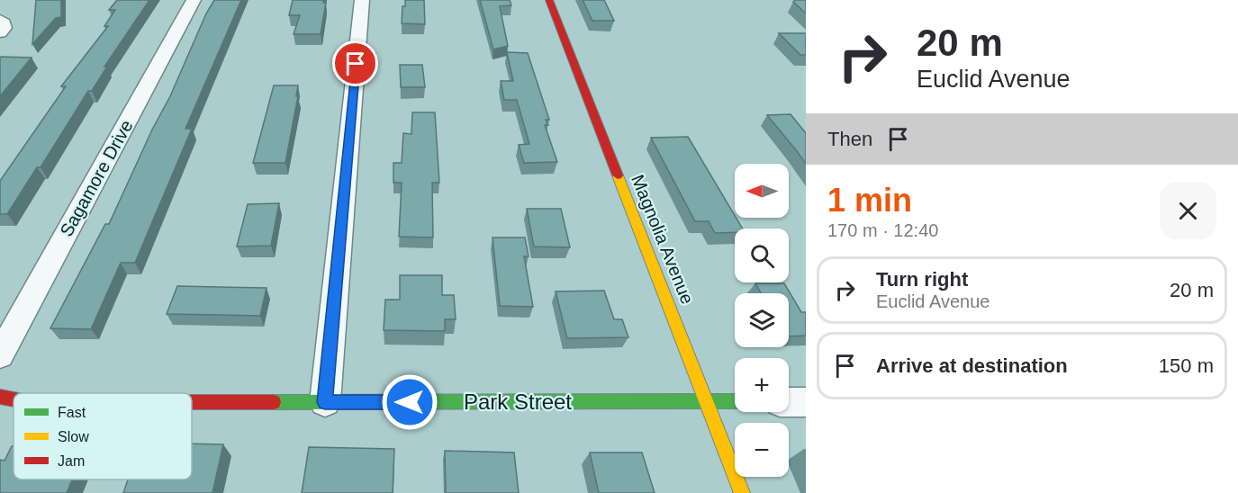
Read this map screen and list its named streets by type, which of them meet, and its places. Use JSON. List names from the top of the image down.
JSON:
{
  "streets": {
    "street": ["Sagamore Drive", "Magnolia Avenue", "Park Street"]
  },
  "crossings": [
    ["Magnolia Avenue", "Park Street"]
  ],
  "legend": ["Fast", "Slow", "Jam"],
  "north": "left",
  "page": {
    "turn": ["20 m", "Euclid Avenue"],
    "then": "Then",
    "map_buttons": ["+", "−"],
    "heading": ["1 min", "170 m · 12:40"],
    "list": [
      {
        "name": "Turn right",
        "note": "Euclid Avenue",
        "value": "20 m"
      },
      {
        "name": "Arrive at destination",
        "value": "150 m"
      }
    ]
  }
}
